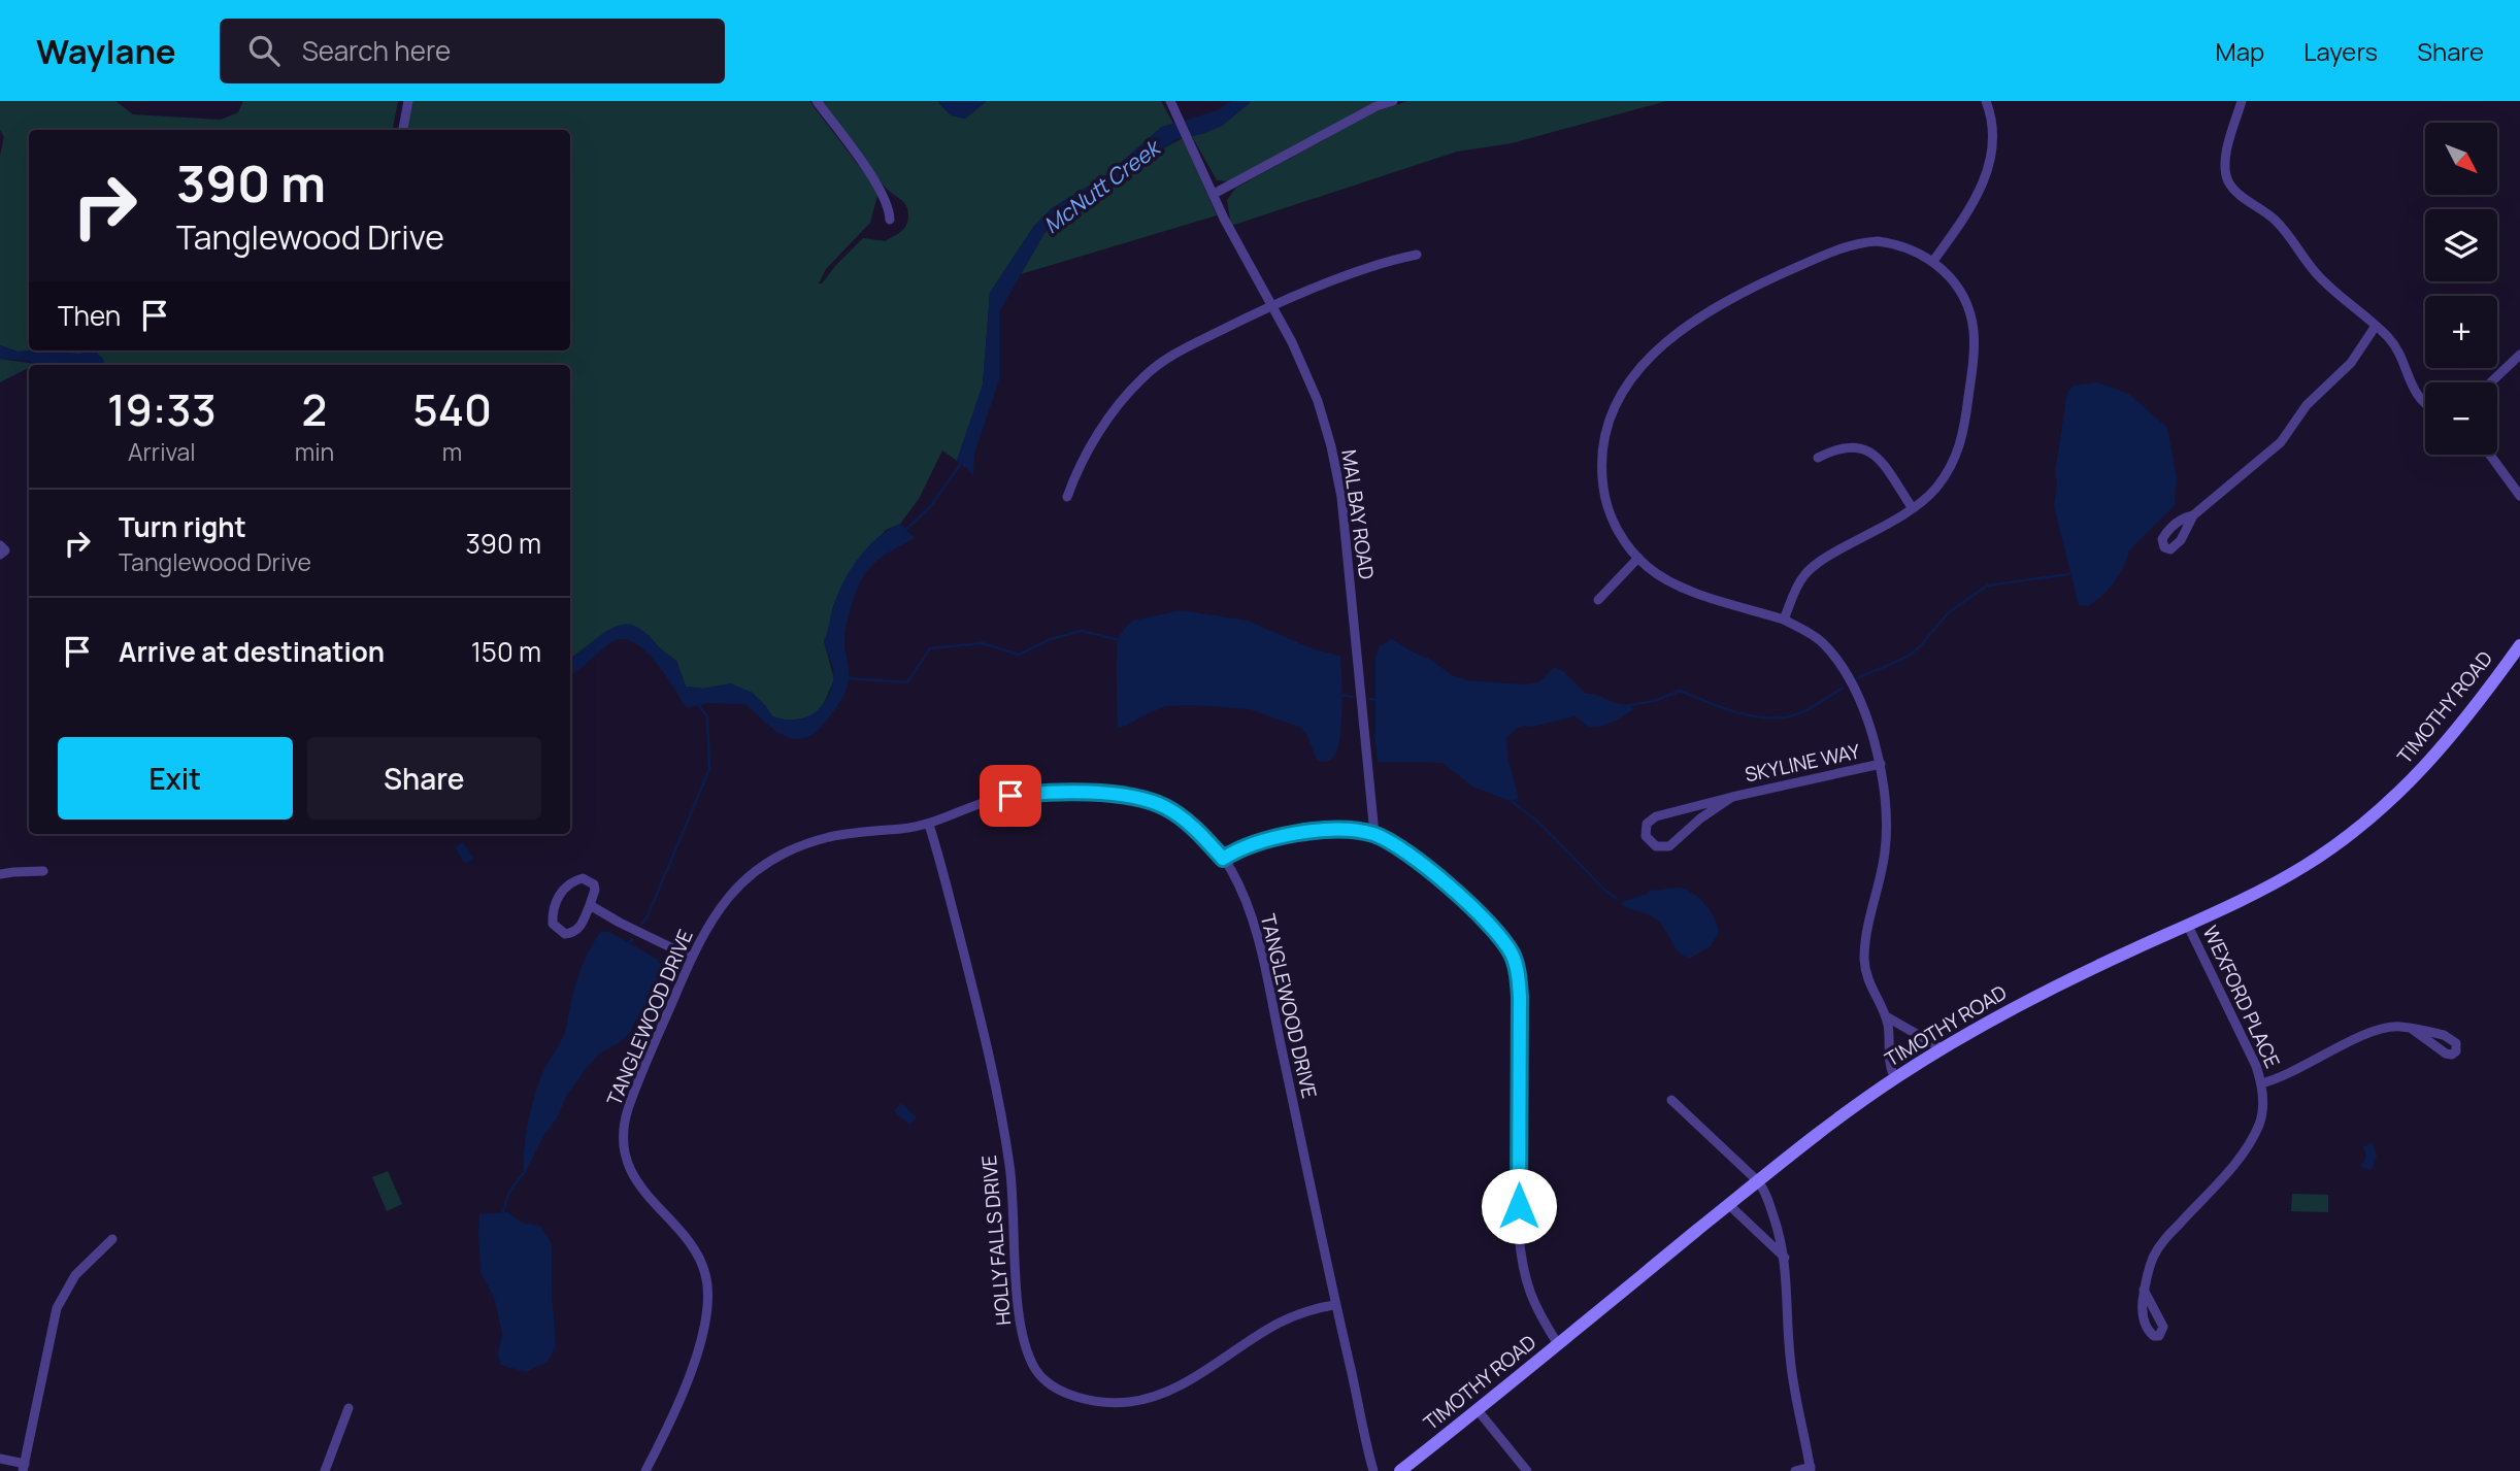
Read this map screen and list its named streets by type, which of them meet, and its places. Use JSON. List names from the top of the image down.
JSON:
{
  "streets": {
    "main road": ["TIMOTHY ROAD"],
    "street": [
      "MAL BAY ROAD",
      "SKYLINE WAY",
      "WEXFORD PLACE",
      "TANGLEWOOD DRIVE",
      "HOLLY FALLS DRIVE"
    ]
  },
  "crossings": [
    ["TIMOTHY ROAD", "WEXFORD PLACE"],
    ["TANGLEWOOD DRIVE", "HOLLY FALLS DRIVE"]
  ],
  "water": ["McNutt Creek"],
  "north": "bottom right",
  "page": {
    "header": "Waylane",
    "search": "Search here",
    "nav": ["Map", "Layers", "Share"],
    "map_buttons": ["+", "−"],
    "turn": ["390 m", "Tanglewood Drive"],
    "then": "Then",
    "eta": [
      "19:33",
      "Arrival",
      "2",
      "min",
      "540",
      "m"
    ],
    "list": [
      {
        "name": "Turn right",
        "note": "Tanglewood Drive",
        "value": "390 m"
      },
      {
        "name": "Arrive at destination",
        "value": "150 m"
      }
    ],
    "buttons": ["Exit", "Share"]
  }
}
